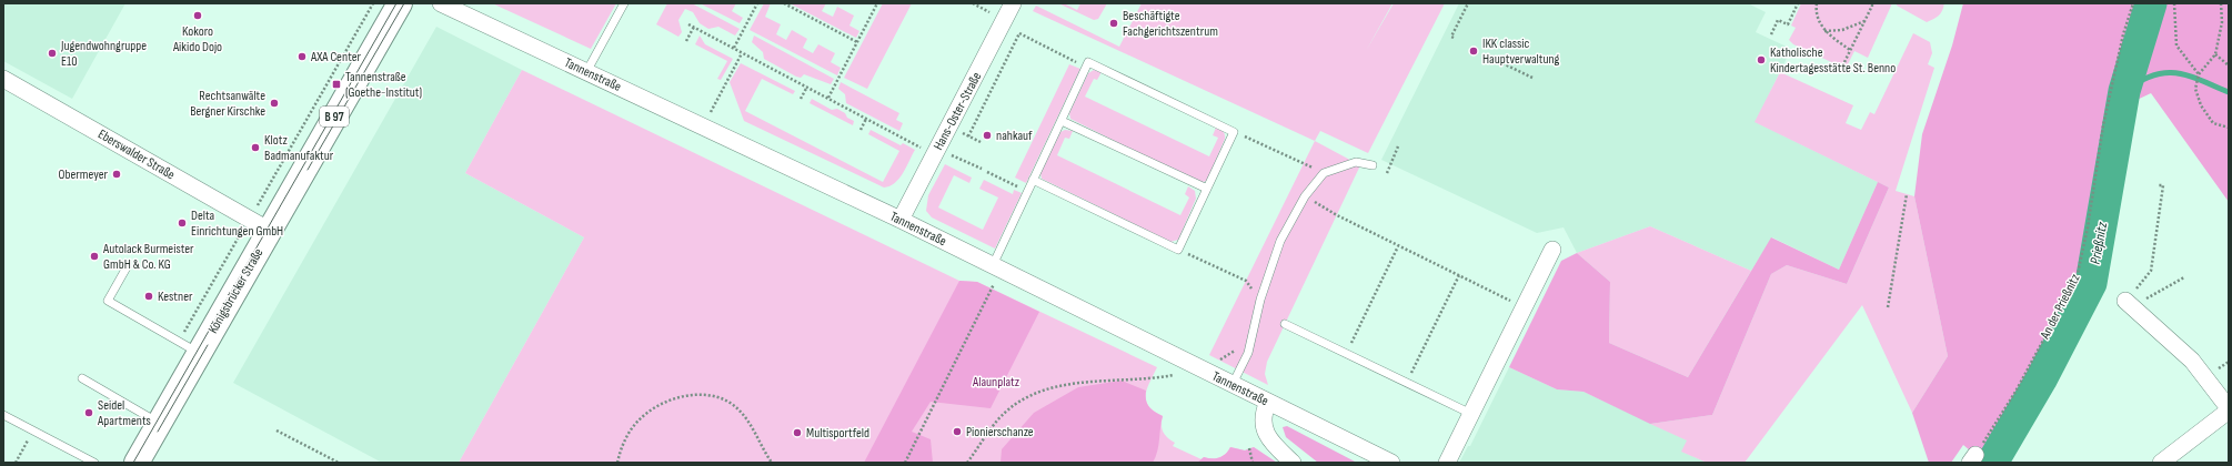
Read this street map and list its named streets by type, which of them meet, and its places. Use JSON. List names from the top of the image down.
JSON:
{
  "streets": {
    "main road": ["B 97", "Königsbrücker Straße"],
    "street": ["Tannenstraße", "Hans-Oster-Straße", "Eberswalder Straße"],
    "path": ["An der Prießnitz"]
  },
  "crossings": [
    ["Tannenstraße", "Hans-Oster-Straße"],
    ["Eberswalder Straße", "Königsbrücker Straße"]
  ],
  "water": ["Prießnitz"],
  "parks": ["Alaunplatz"],
  "places": {
    "other": [
      "Kokoro Aikido Dojo",
      "Beschäftigte Fachgerichtszentrum",
      "IKK classic Hauptverwaltung",
      "Jugendwohngruppe E10",
      "AXA Center",
      "Katholische Kindertagesstätte St. Benno",
      "Rechtsanwälte Bergner Kirschke",
      "nahkauf",
      "Klotz Badmanufaktur",
      "Obermeyer",
      "Delta Einrichtungen GmbH",
      "Autolack Burmeister GmbH & Co. KG",
      "Kestner",
      "Seidel Apartments",
      "Pionierschanze",
      "Multisportfeld"
    ],
    "transit": ["Tannenstraße (Goethe-Institut)"]
  }
}
